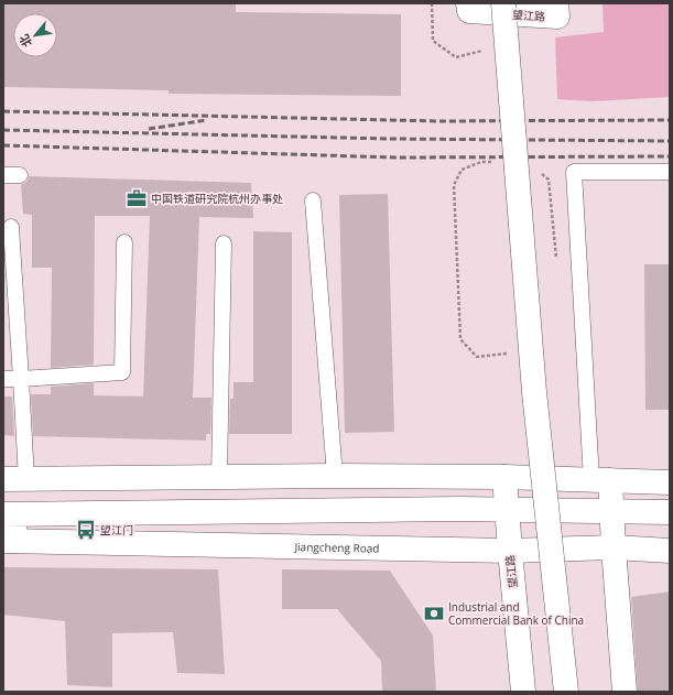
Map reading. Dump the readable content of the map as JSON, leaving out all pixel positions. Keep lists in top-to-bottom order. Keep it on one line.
{"streets":{"street":["望江路","Jiangcheng Road"]},"crossings":[["望江路","Jiangcheng Road"]],"places":{"office":["中国铁道研究院杭州办事处"],"bus stop":["望江门"],"bank":["Industrial and Commercial Bank of China"]},"north":"bottom left"}
